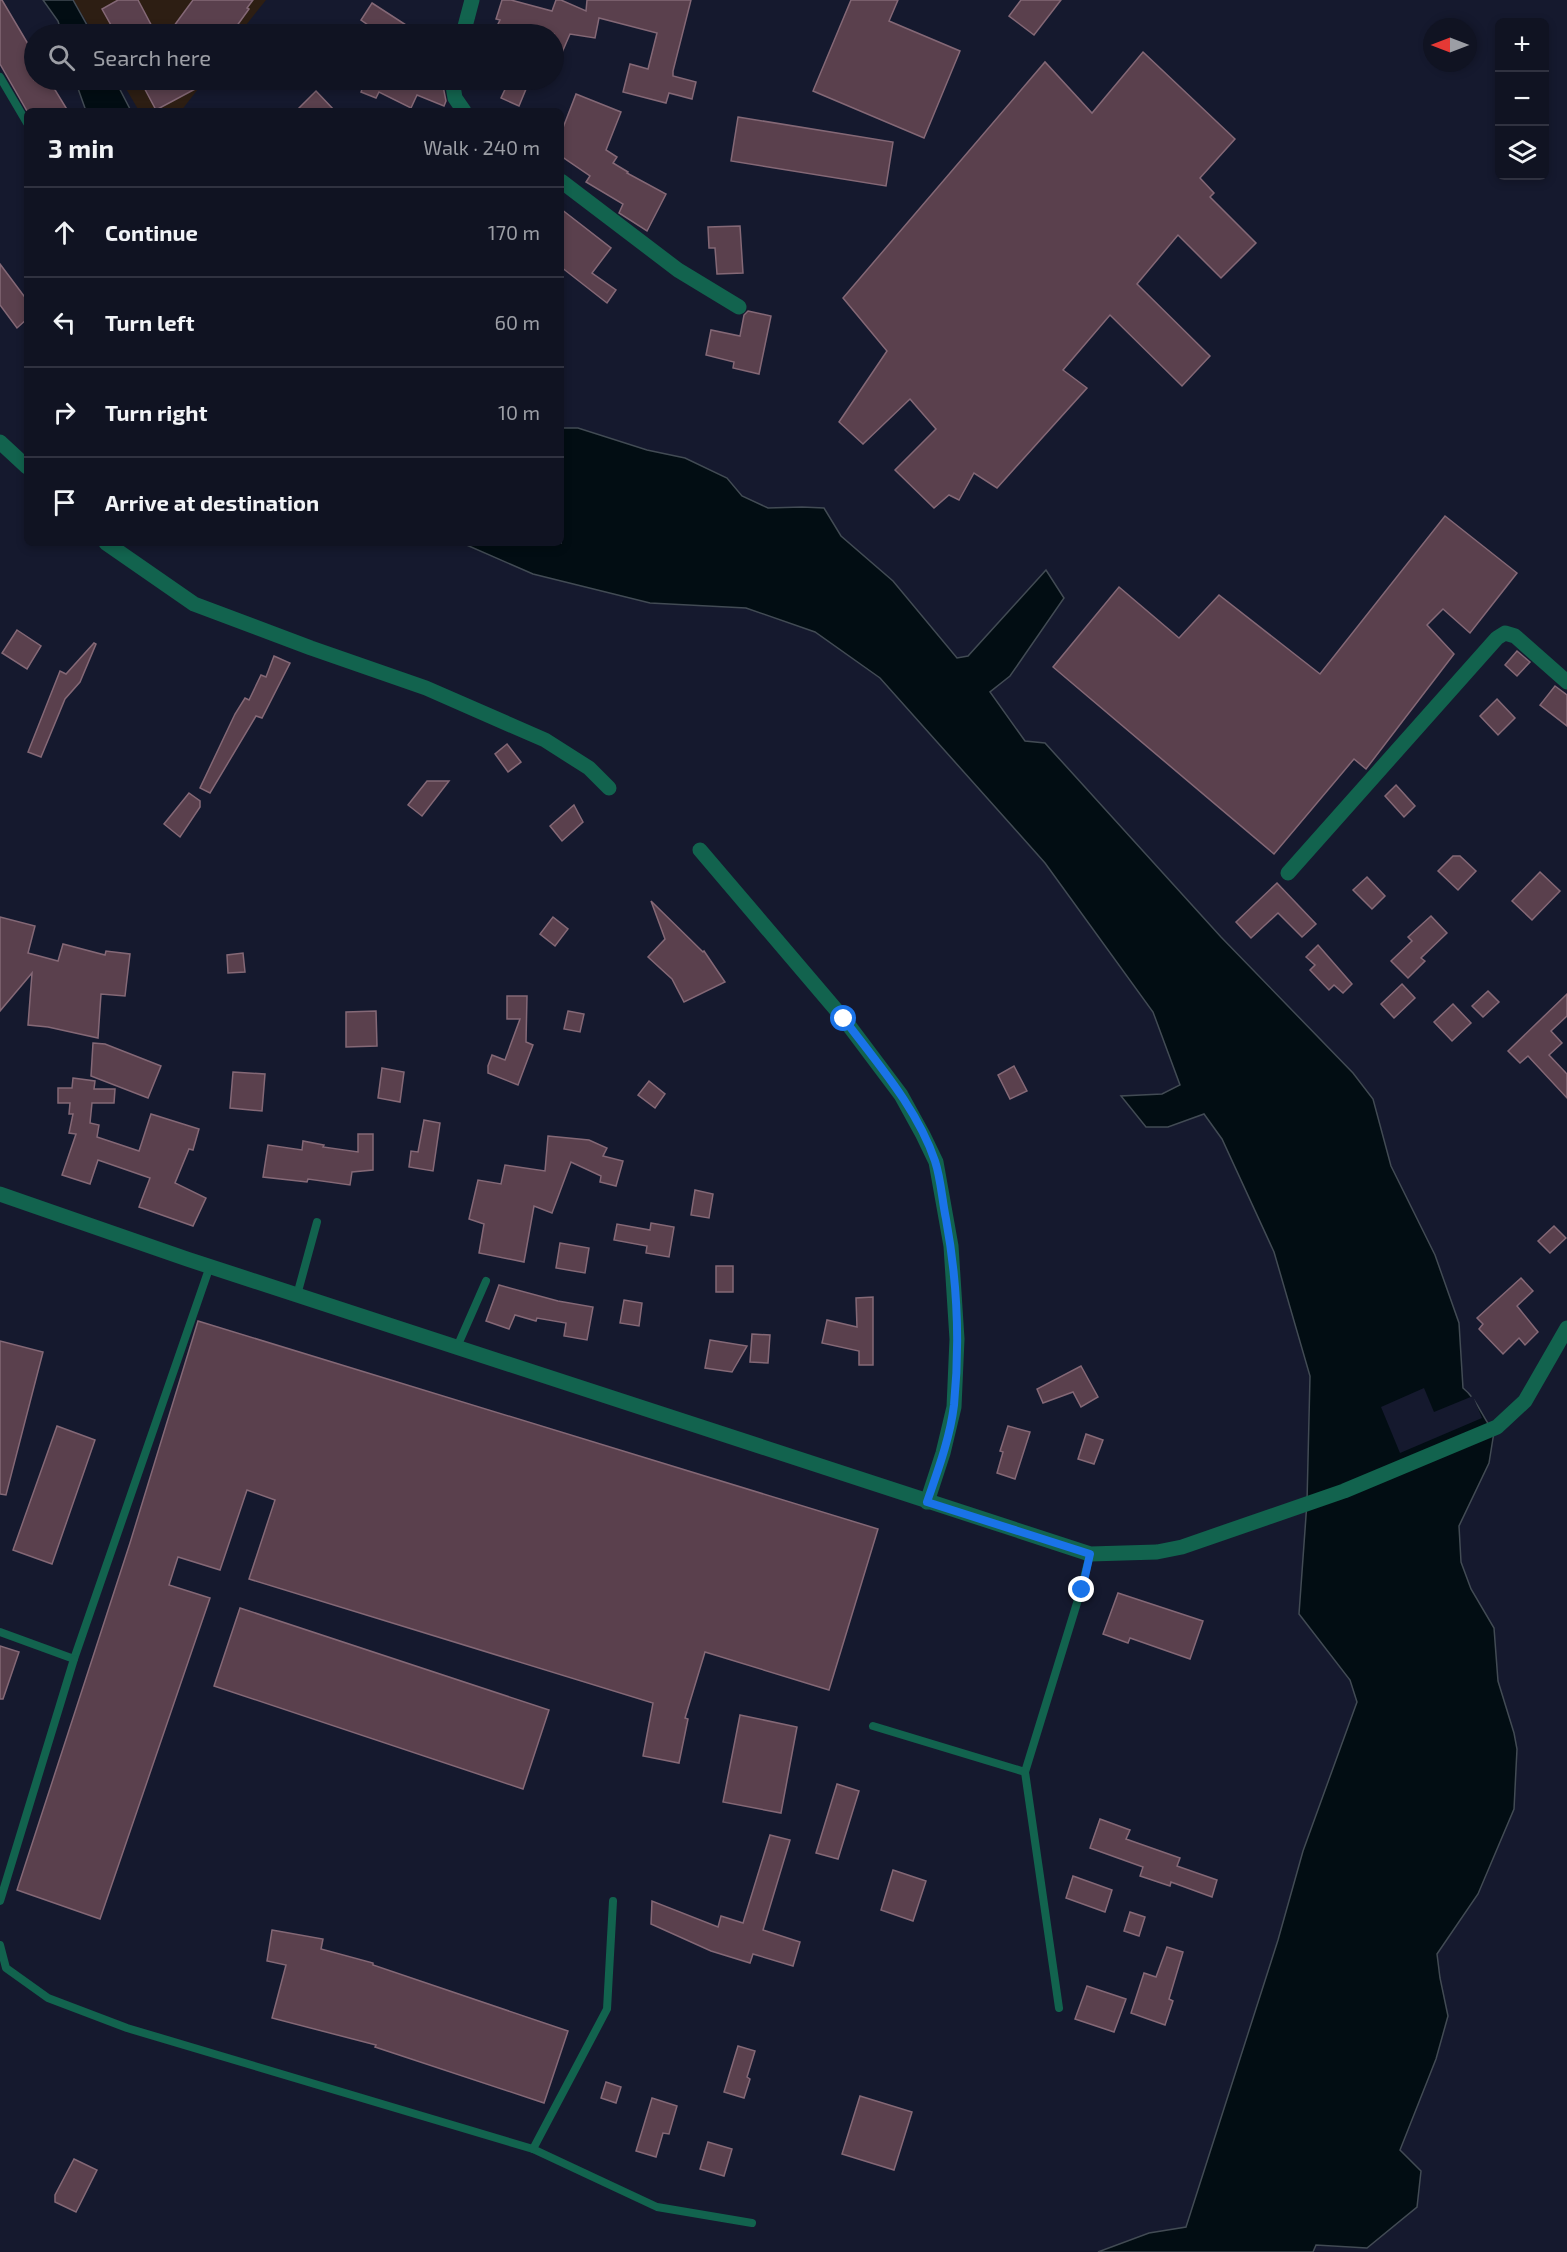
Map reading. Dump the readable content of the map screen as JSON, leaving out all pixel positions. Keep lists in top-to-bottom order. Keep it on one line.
{"north":"left","page":{"map_buttons":["+","−"],"search":"Search here","heading":["3 min","Walk · 240 m"],"list":[["Continue","170 m"],["Turn left","60 m"],["Turn right","10 m"],"Arrive at destination"]}}
